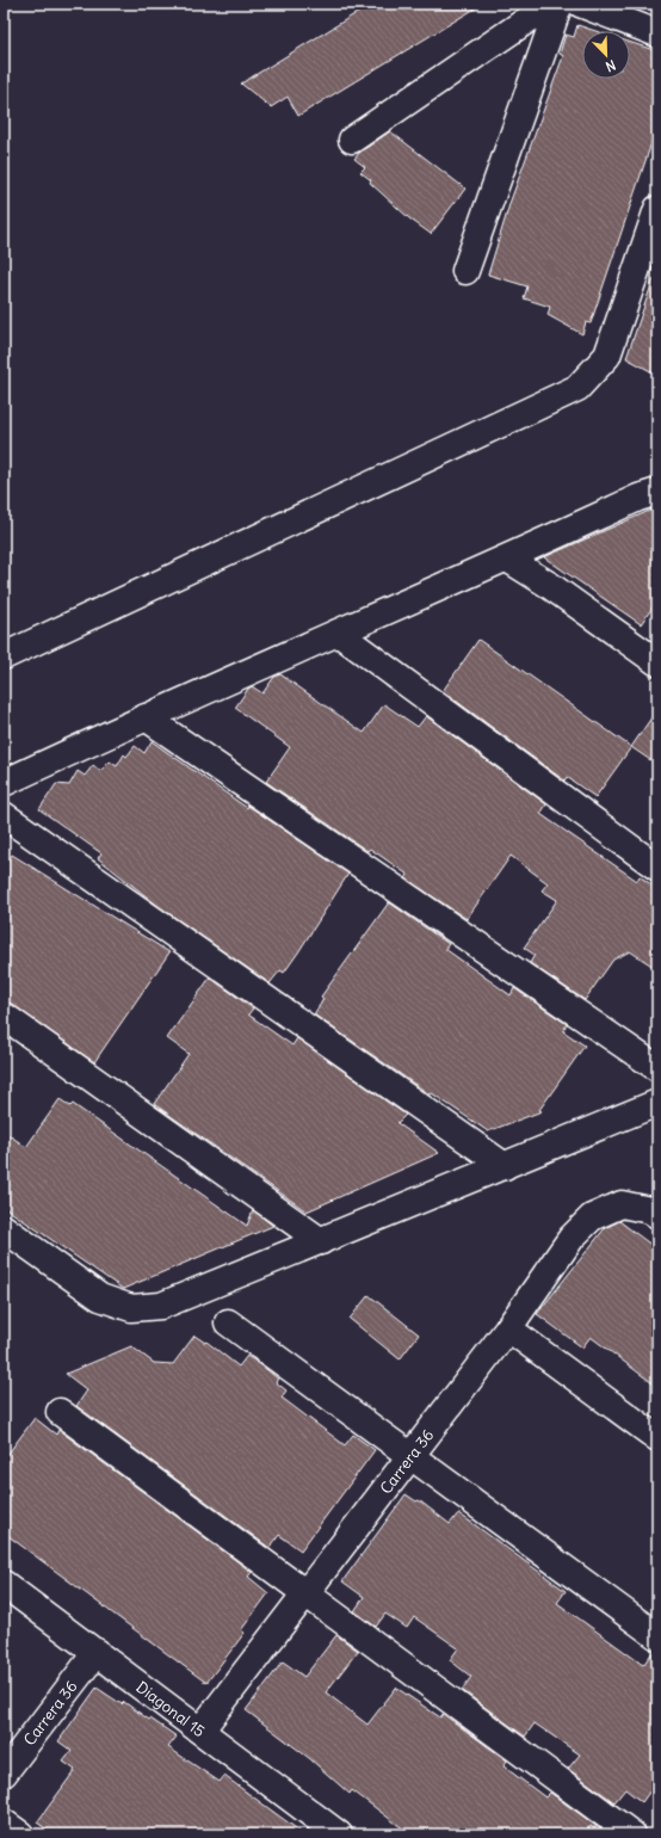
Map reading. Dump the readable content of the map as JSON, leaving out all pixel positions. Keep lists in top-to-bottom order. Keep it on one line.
{"streets":{"street":["Carrera 36","Diagonal 15"]},"crossings":[["Carrera 36","Diagonal 15"]],"north":"bottom right"}
